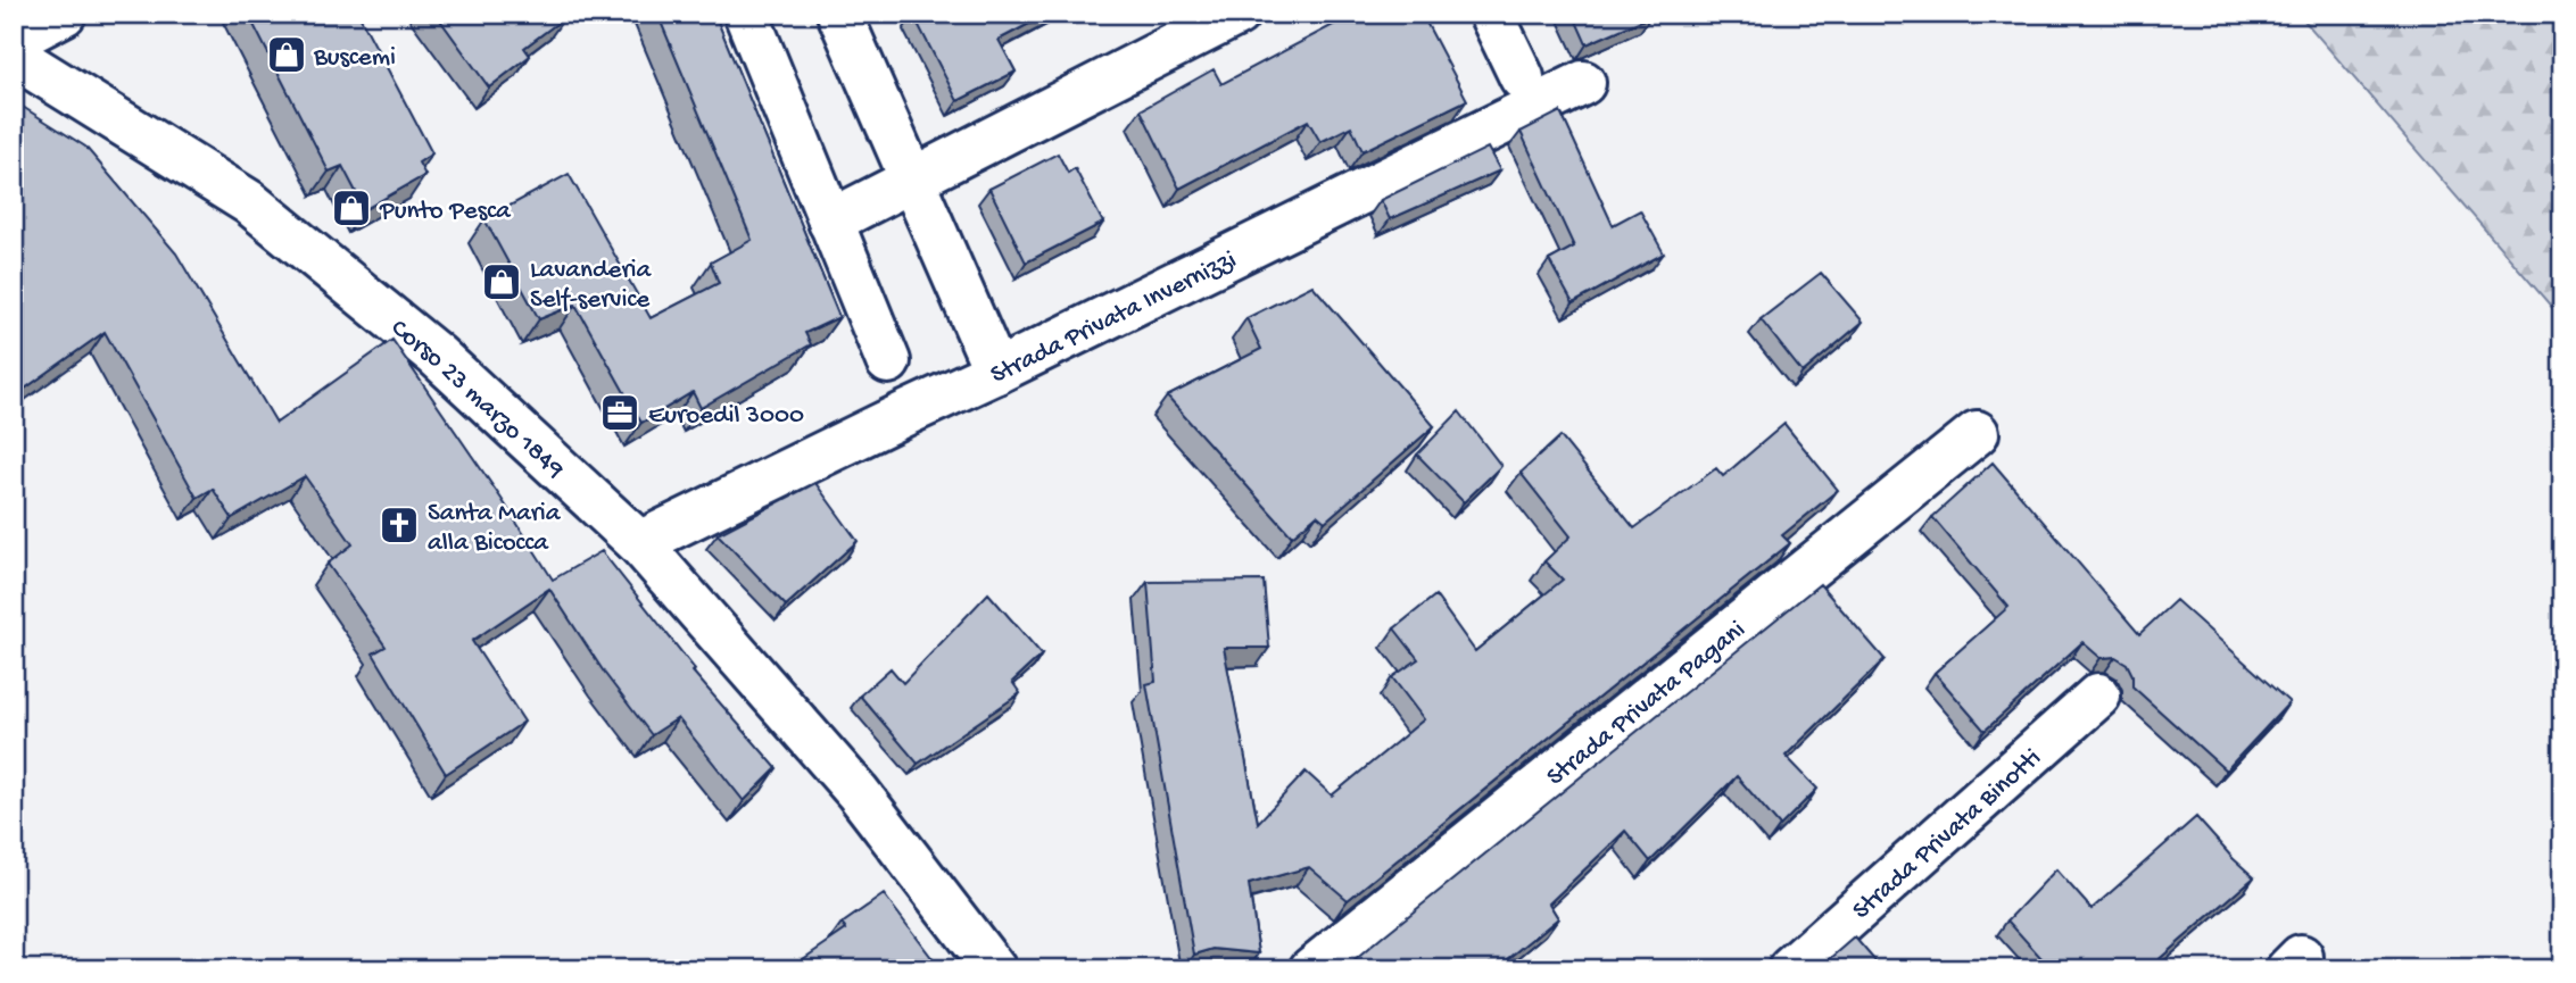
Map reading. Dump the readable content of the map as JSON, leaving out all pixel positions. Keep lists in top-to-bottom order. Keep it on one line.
{"streets":{"street":["Strada Privata Invernizzi","Corso 23 marzo 1849","Strada Privata Pagani","Strada Privata Binotti"]},"crossings":[["Strada Privata Invernizzi","Corso 23 marzo 1849"]],"places":{"shop":["Buscemi","Punto Pesca","Lavanderia Self-service"],"office":["Euroedil 3000"],"church":["Santa Maria alla Bicocca"]}}
